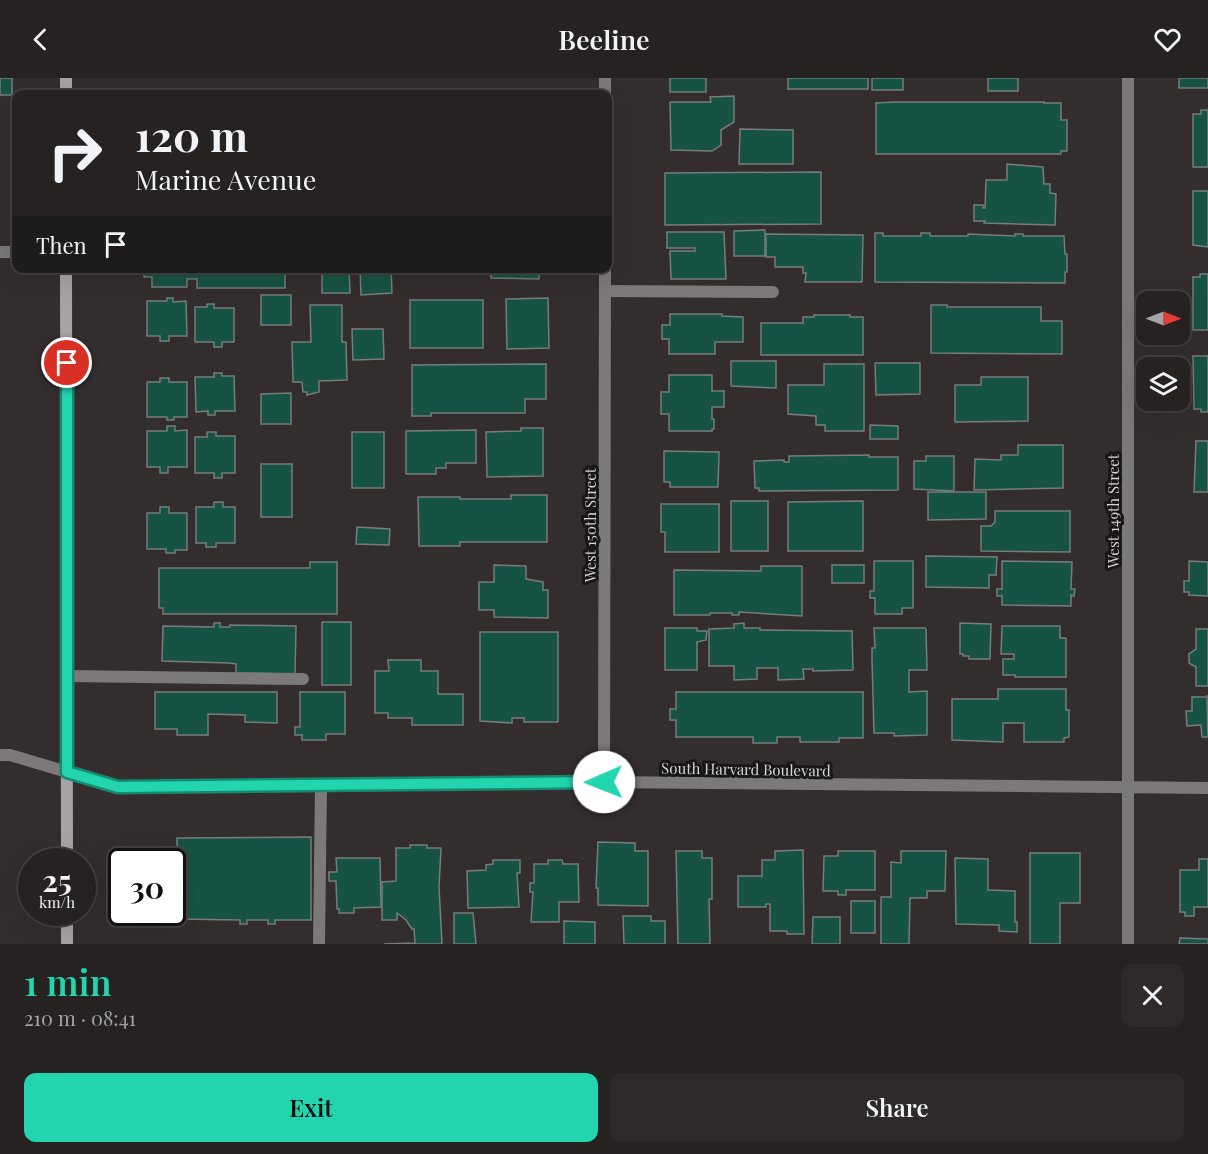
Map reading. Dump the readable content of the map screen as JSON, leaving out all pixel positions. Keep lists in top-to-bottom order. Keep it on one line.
{"streets":{"street":["West 149th Street","West 150th Street","South Harvard Boulevard"]},"crossings":[["West 149th Street","South Harvard Boulevard"],["West 150th Street","South Harvard Boulevard"]],"north":"right","page":{"header":"Beeline","turn":["120 m","Marine Avenue"],"then":"Then","speed":"25 km/h","limit":"30","heading":["1 min","210 m · 08:41"],"buttons":["Exit","Share"]}}
